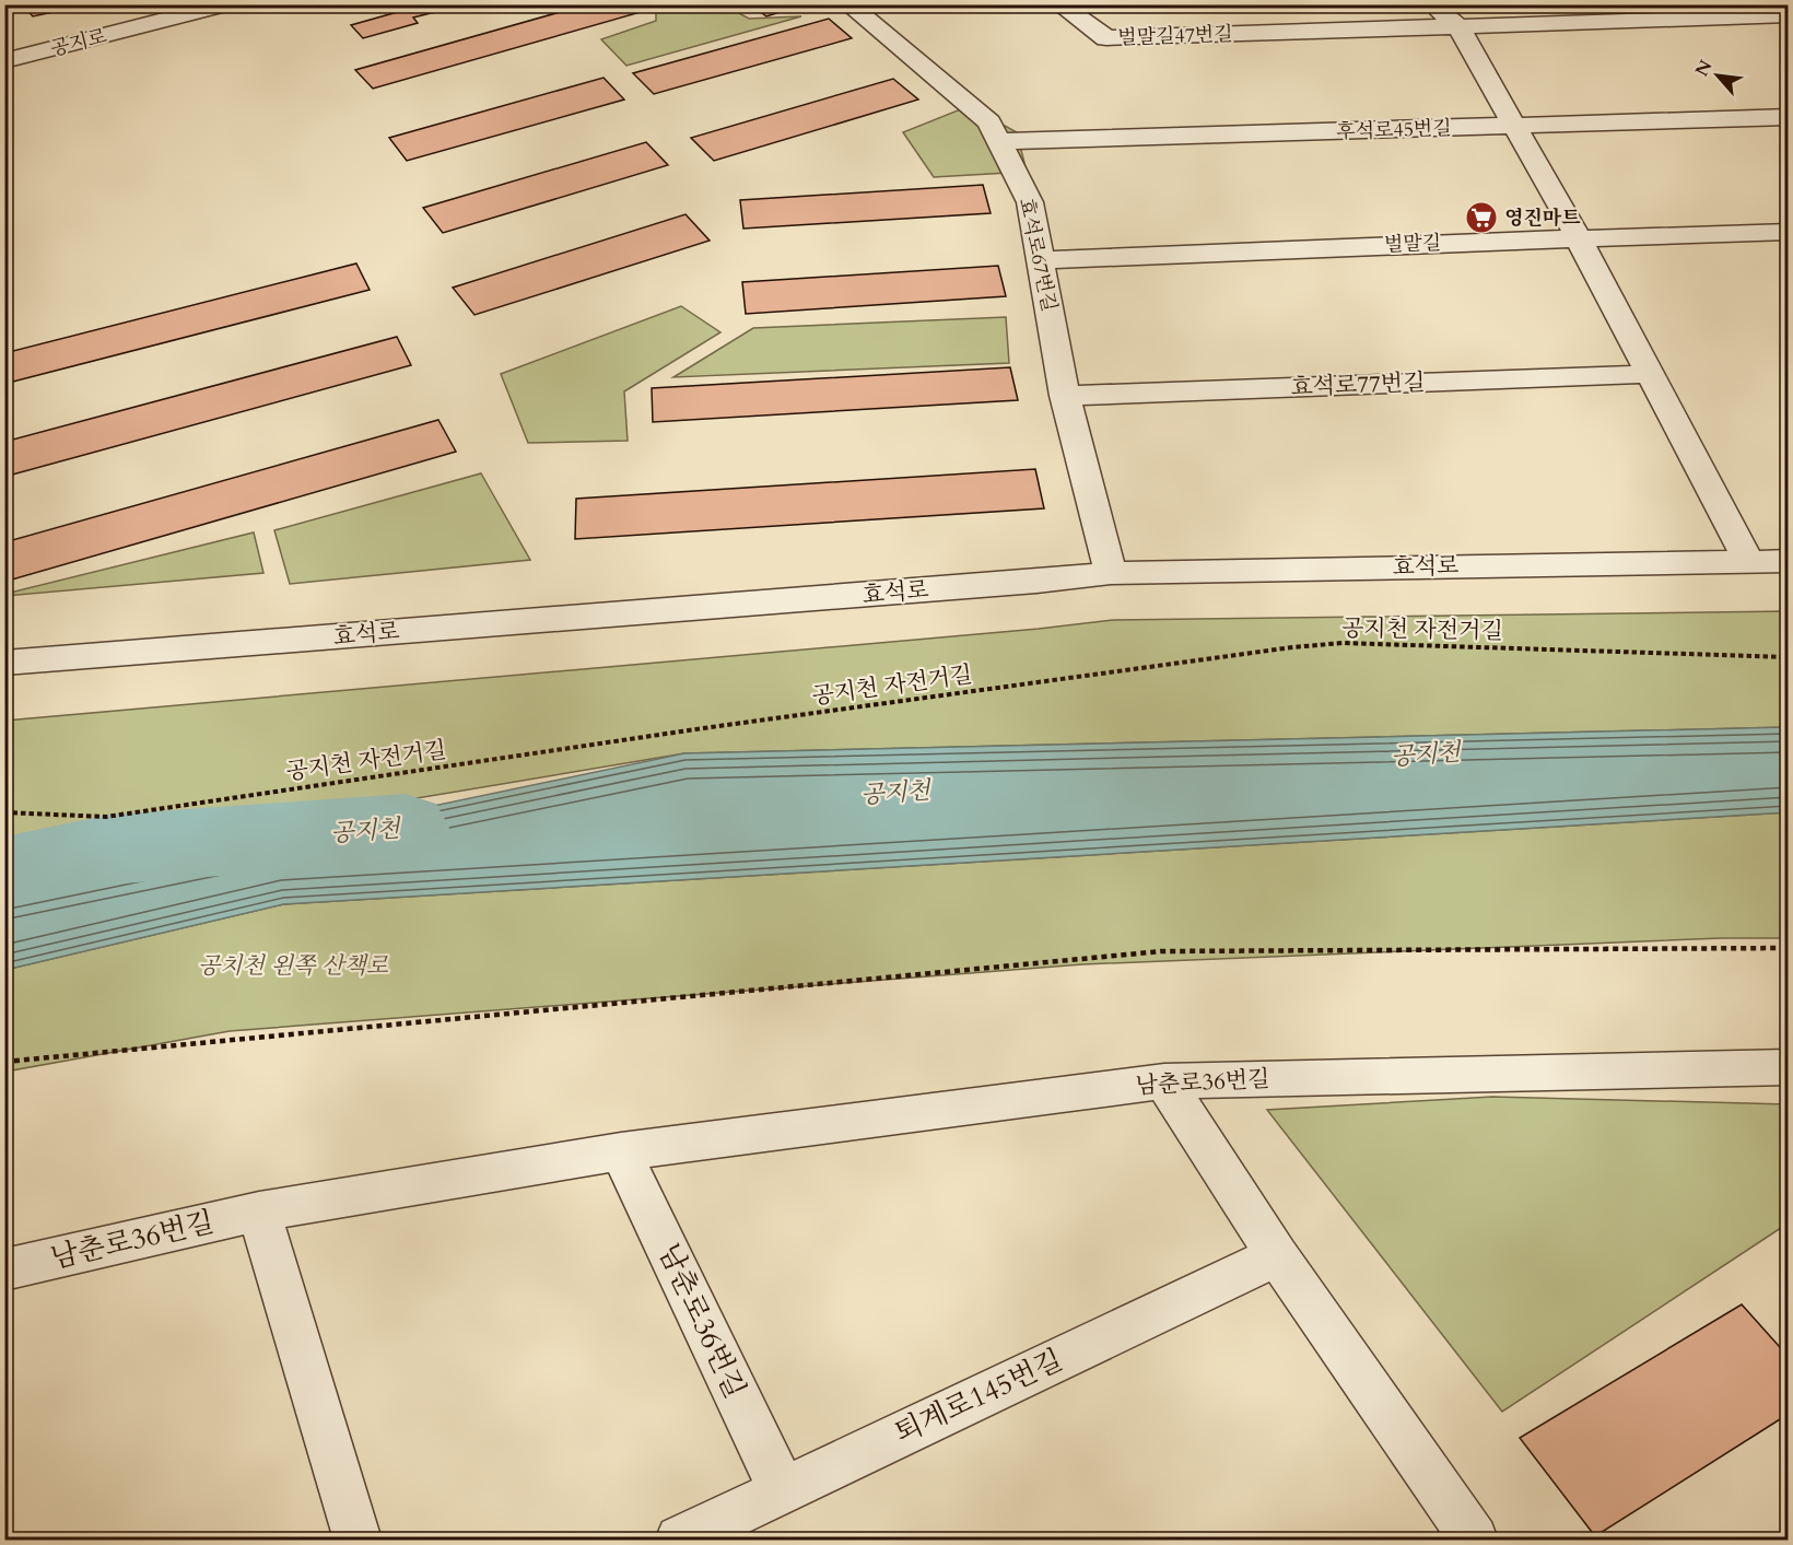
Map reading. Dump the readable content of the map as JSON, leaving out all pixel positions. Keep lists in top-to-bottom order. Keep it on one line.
{"streets":{"street":["벌말길47번길","공지로","후석로45번길","벌말길","효석로67번길","효석로77번길","효석로","남춘로36번길","퇴계로145번길"],"path":["공지천 자전거길"]},"crossings":[["후석로45번길","효석로67번길"],["벌말길","효석로67번길"],["효석로67번길","효석로77번길"],["효석로67번길","효석로"],["남춘로36번길","퇴계로145번길"]],"water":["공지천"],"parks":["공치천 왼쪽 산책로"],"places":{"supermarket":["영진마트"]},"north":"top left"}
